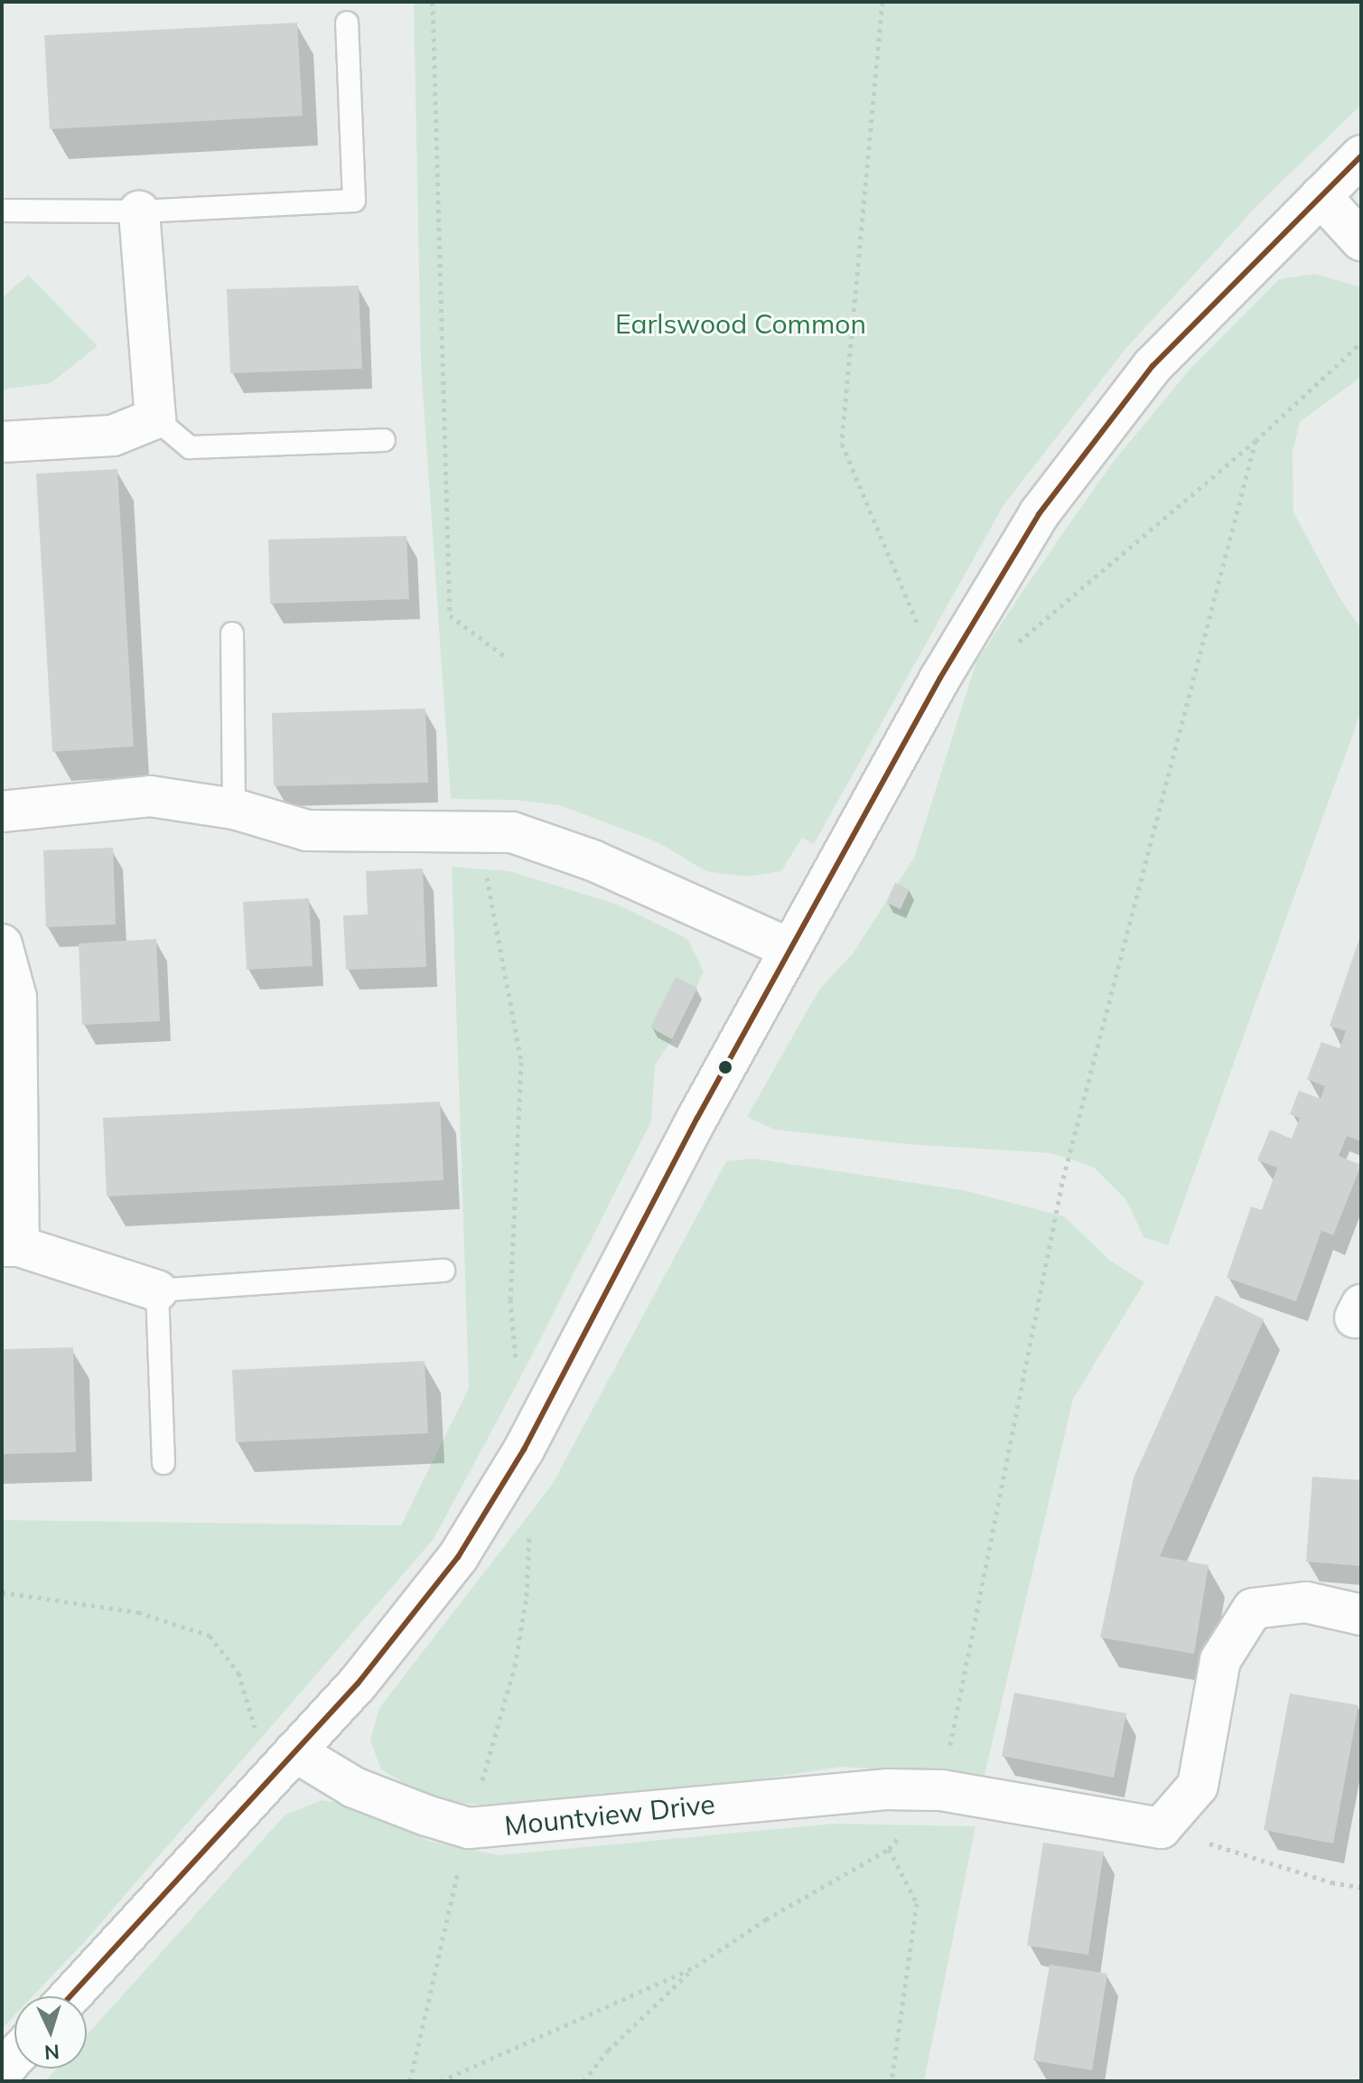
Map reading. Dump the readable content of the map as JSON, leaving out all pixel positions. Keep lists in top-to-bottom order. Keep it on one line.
{"streets":{"street":["Mountview Drive"]},"parks":["Earlswood Common"],"north":"bottom"}
